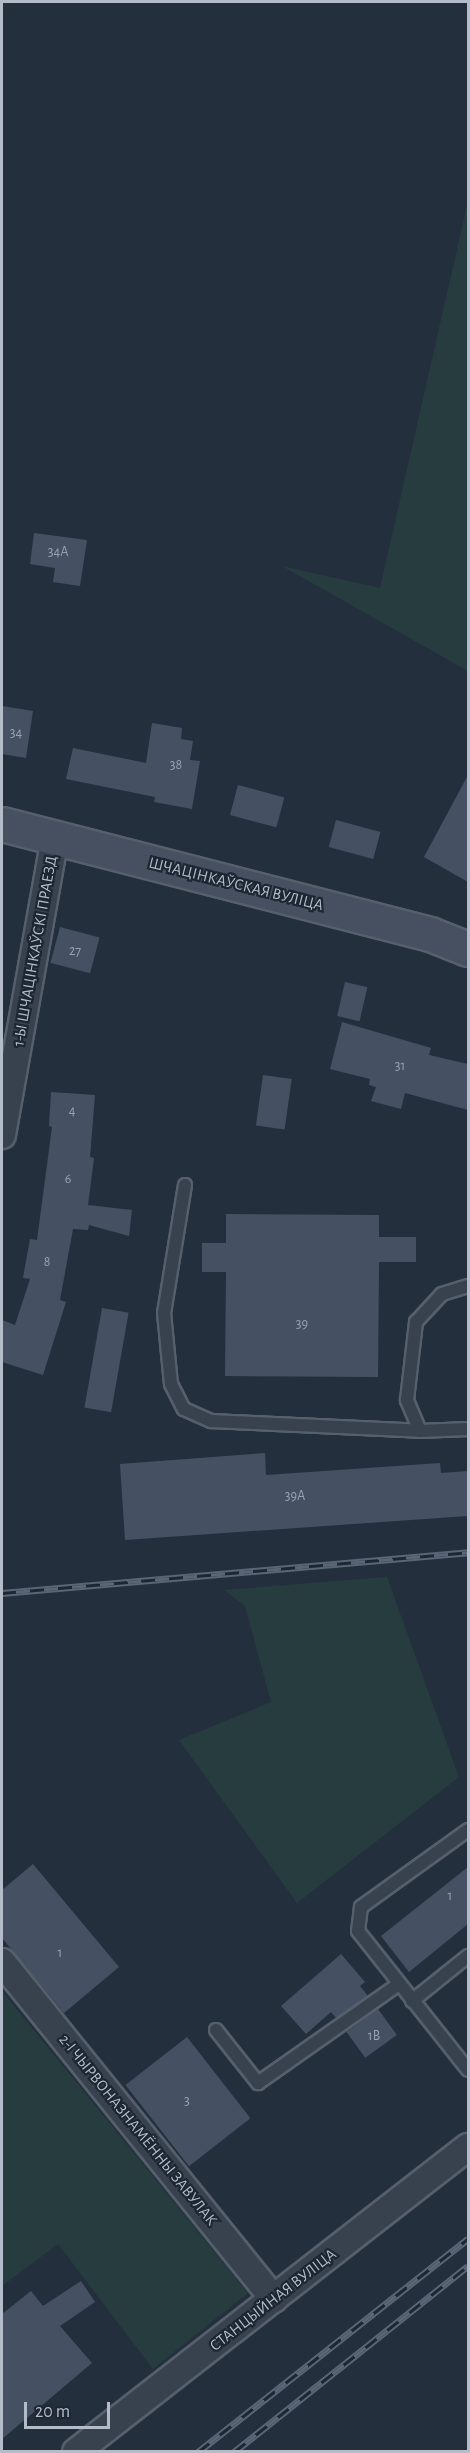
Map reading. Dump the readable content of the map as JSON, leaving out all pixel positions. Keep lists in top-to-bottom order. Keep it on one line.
{"streets":{"street":["ШЧАЦІНКАЎСКАЯ ВУЛІЦА","1-Ы ШЧАЦІНКАЎСКІ ПРАЕЗД","2-І ЧЫРВОНАЗНАМЁННЫ ЗАВУЛАК","СТАНЦЫЙНАЯ ВУЛІЦА"]},"crossings":[["ШЧАЦІНКАЎСКАЯ ВУЛІЦА","1-Ы ШЧАЦІНКАЎСКІ ПРАЕЗД"],["2-І ЧЫРВОНАЗНАМЁННЫ ЗАВУЛАК","СТАНЦЫЙНАЯ ВУЛІЦА"]],"house_numbers":["34А","34","38","27","31","4","6","8","39","39А","1","1","1В","3"],"scale_bar":"20 m"}
